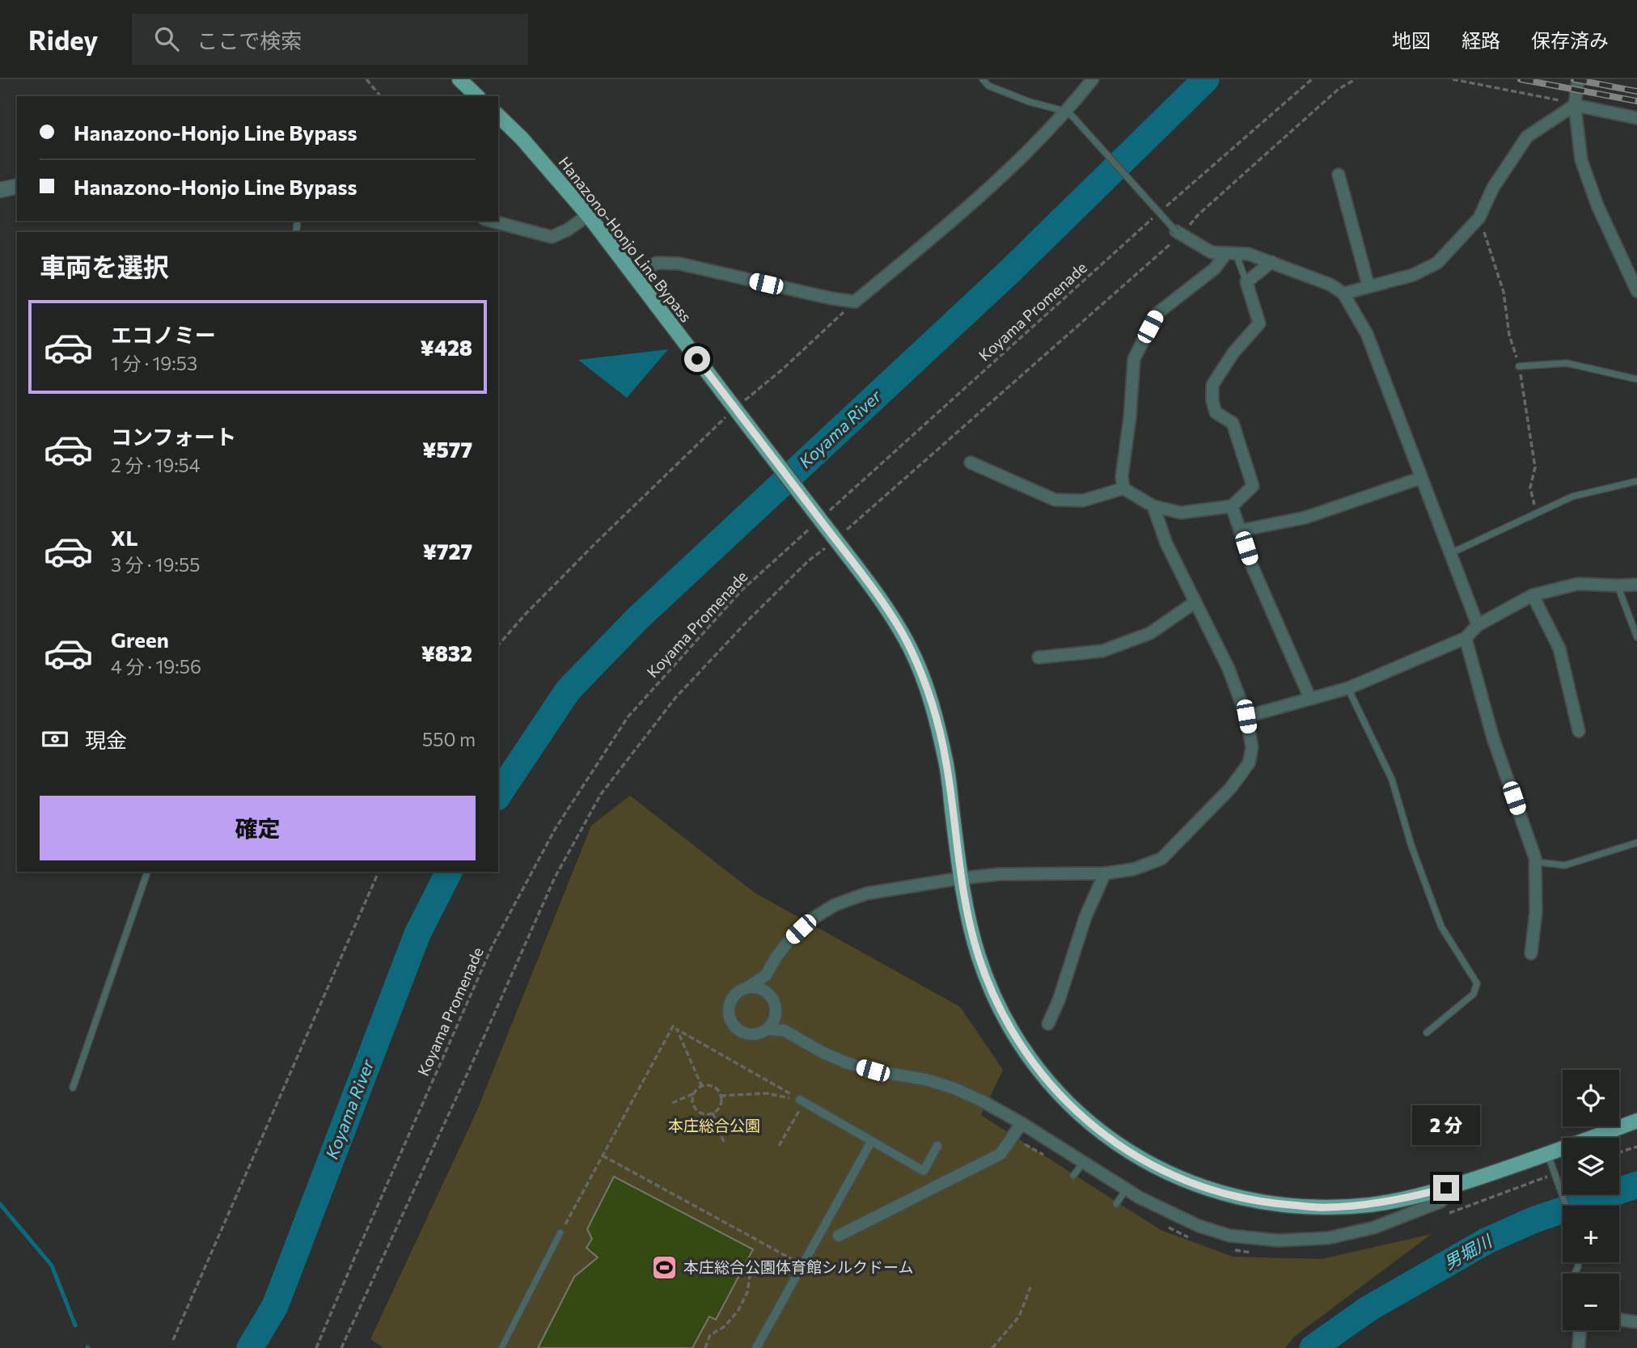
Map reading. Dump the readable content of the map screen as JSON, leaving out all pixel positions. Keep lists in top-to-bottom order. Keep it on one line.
{"streets":{"main road":["Hanazono-Honjo Line Bypass"],"path":["Koyama Promenade"]},"water":["Koyama River","男堀川"],"parks":["本庄総合公園"],"places":{"sports":["本庄総合公園体育館シルクドーム"]},"page":{"header":"Ridey","search":"ここで検索","nav":["地図","経路","保存済み"],"banner":["Hanazono-Honjo Line Bypass","Hanazono-Honjo Line Bypass"],"heading":"車両を選択","list":[{"name":"エコノミー","note":"1 分 · 19:53","value":"¥428"},{"name":"コンフォート","note":"2 分 · 19:54","value":"¥577"},{"name":"XL","note":"3 分 · 19:55","value":"¥727"},{"name":"Green","note":"4 分 · 19:56","value":"¥832"}],"pay":["現金","550 m"],"buttons":"確定","map_buttons":["+","−"],"bubble":"2 分"}}
